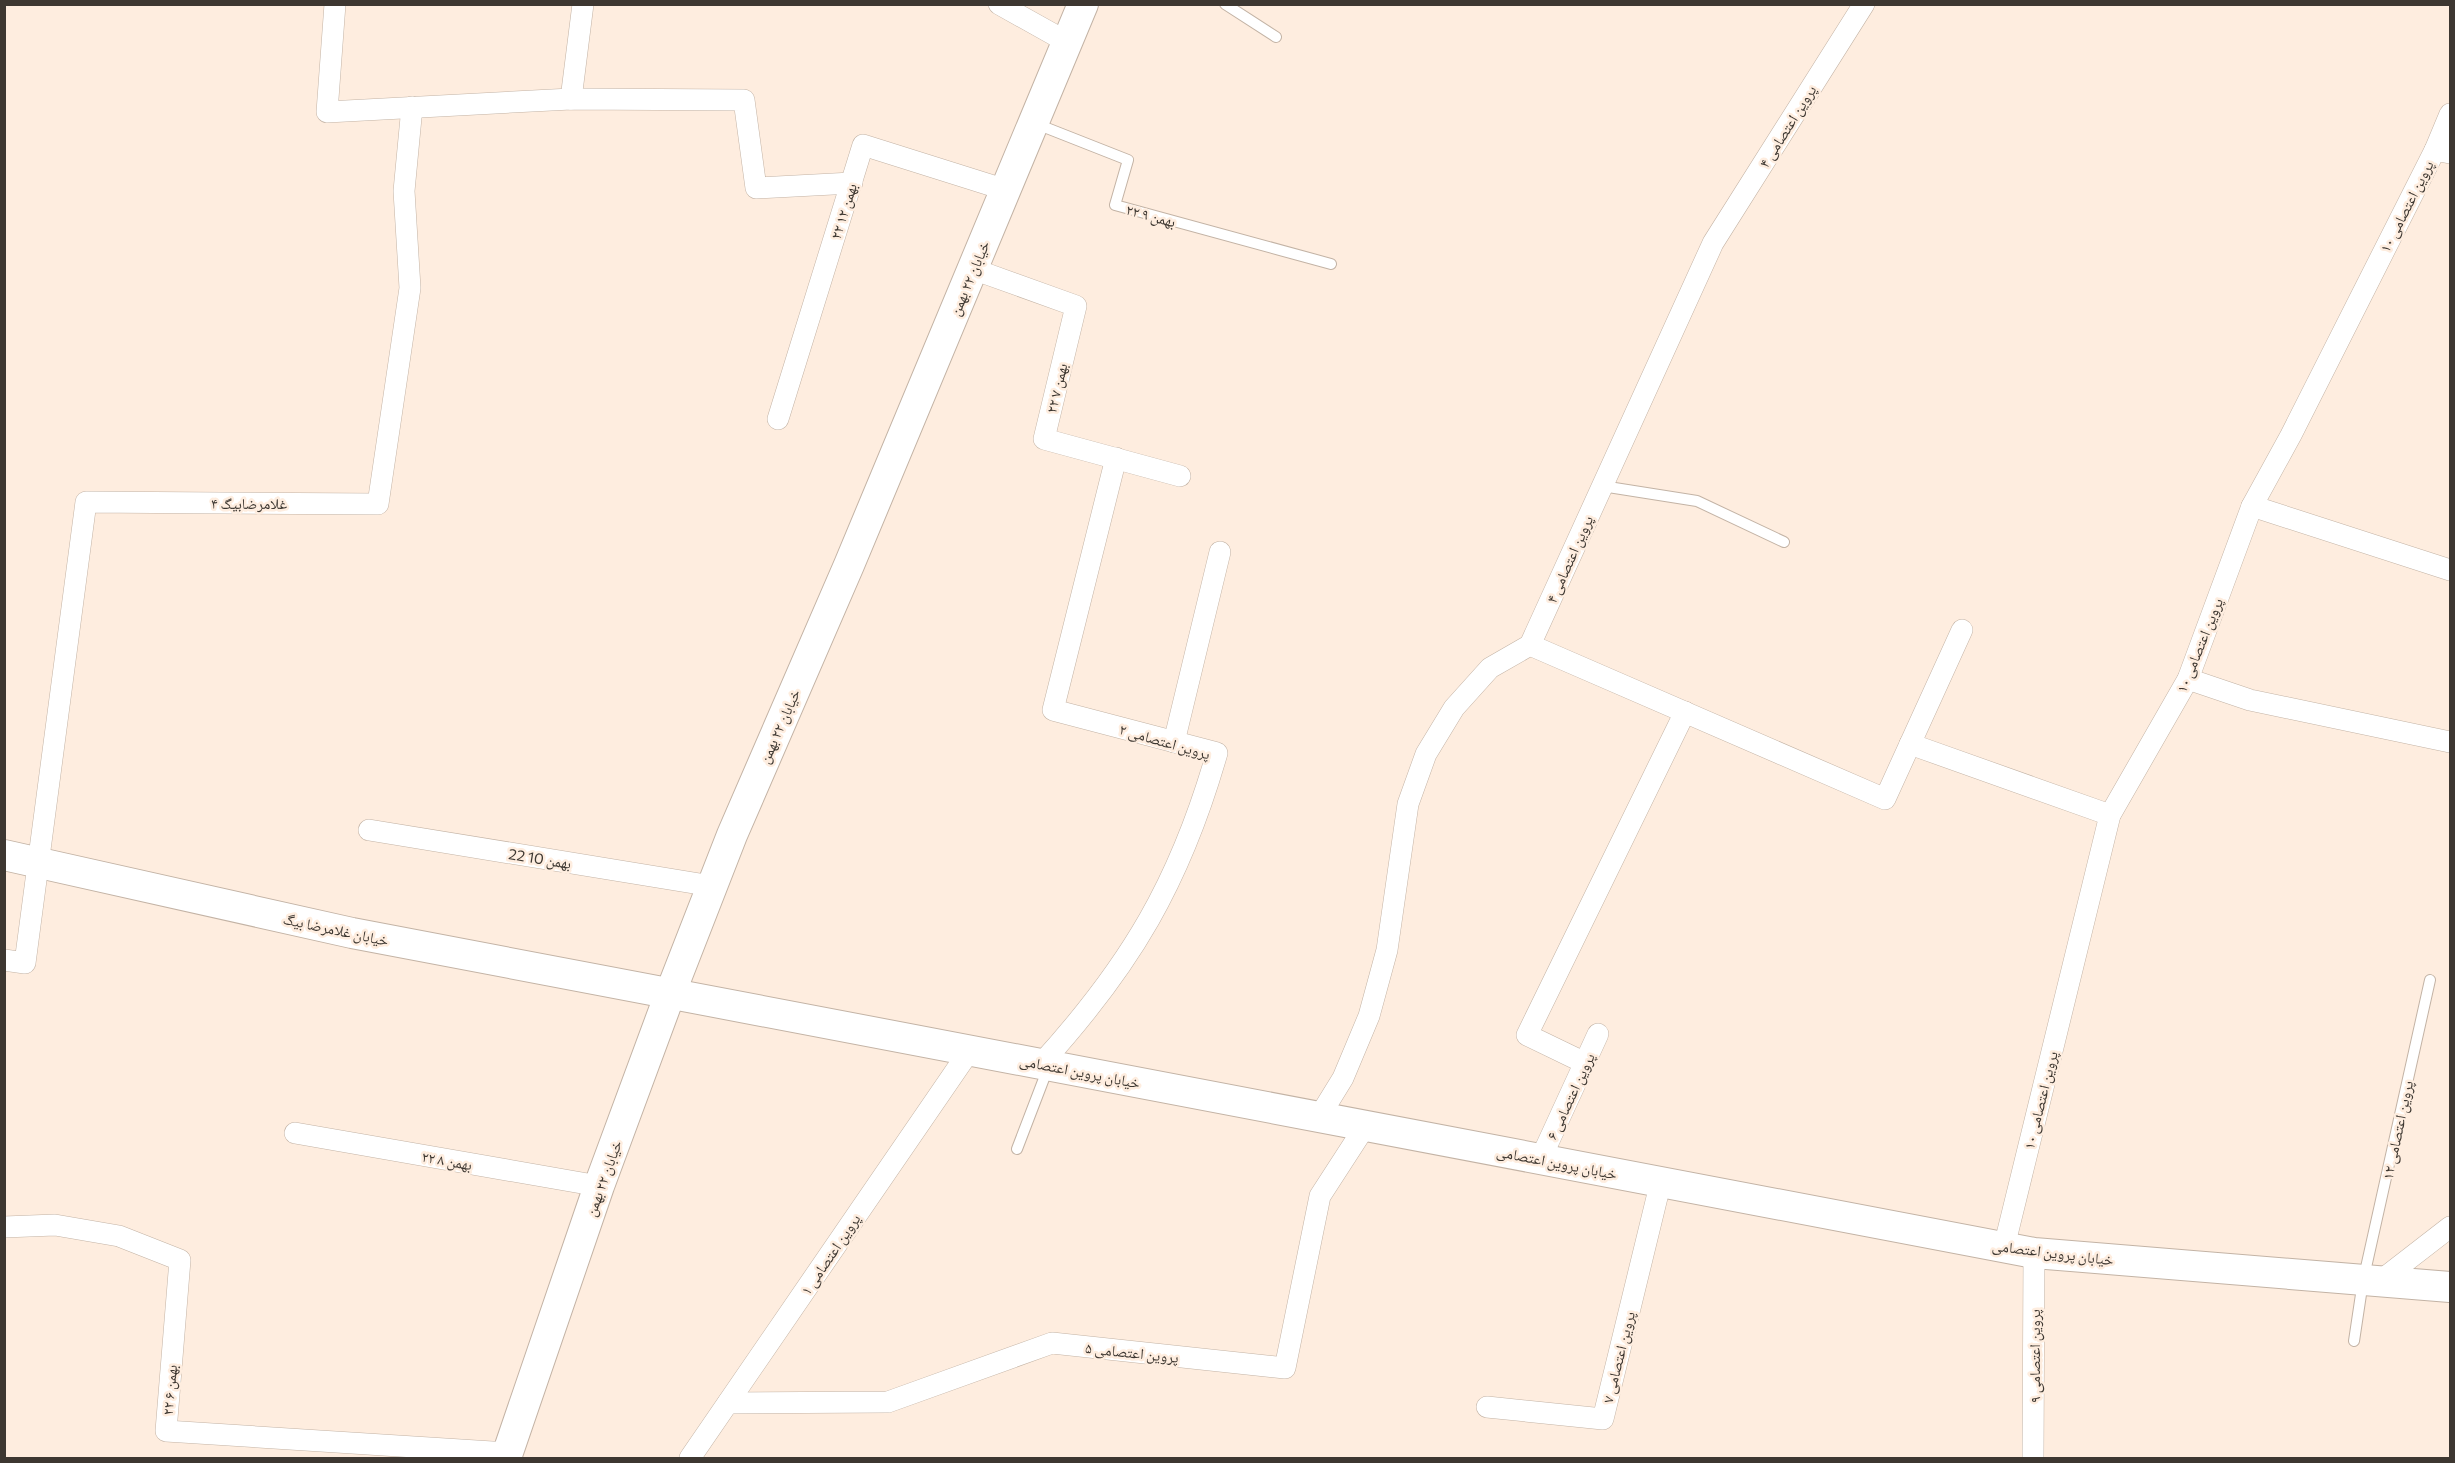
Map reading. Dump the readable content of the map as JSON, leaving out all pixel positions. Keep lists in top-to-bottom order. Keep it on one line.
{"streets":{"street":["پروین اعتصامی ۴","پروین اعتصامی ۱۰","۲۲ بهمن ۱۲","خیابان ۲۲ بهمن","۲۲ بهمن ۷","غلامرضابیگ ۴","پروین اعتصامی ۲","22 بهمن 10","خیابان غلامرضا بیگ","خیابان پروین اعتصامی","پروین اعتصامی ۶","۲۲ بهمن ۸","پروین اعتصامی ۱","پروین اعتصامی ۵","پروین اعتصامی ۹","پروین اعتصامی ۷","۲۲ بهمن ۶"],"lane":["۲۲ بهمن ۹","پروین اعتصامی ۱۲"]},"crossings":[["پروین اعتصامی ۱۰","خیابان پروین اعتصامی"],["۲۲ بهمن ۱۲","خیابان ۲۲ بهمن"],["۲۲ بهمن ۹","خیابان ۲۲ بهمن"],["خیابان ۲۲ بهمن","۲۲ بهمن ۷"],["خیابان ۲۲ بهمن","22 بهمن 10"],["خیابان ۲۲ بهمن","خیابان غلامرضا بیگ"],["خیابان ۲۲ بهمن","خیابان پروین اعتصامی"],["خیابان ۲۲ بهمن","۲۲ بهمن ۸"],["خیابان ۲۲ بهمن","۲۲ بهمن ۶"],["۲۲ بهمن ۷","پروین اعتصامی ۲"],["غلامرضابیگ ۴","خیابان غلامرضا بیگ"],["پروین اعتصامی ۲","خیابان پروین اعتصامی"],["خیابان غلامرضا بیگ","خیابان پروین اعتصامی"],["خیابان پروین اعتصامی","پروین اعتصامی ۶"],["خیابان پروین اعتصامی","پروین اعتصامی ۱۲"],["خیابان پروین اعتصامی","پروین اعتصامی ۱"],["خیابان پروین اعتصامی","پروین اعتصامی ۵"],["خیابان پروین اعتصامی","پروین اعتصامی ۹"],["خیابان پروین اعتصامی","پروین اعتصامی ۷"],["پروین اعتصامی ۱","پروین اعتصامی ۵"]]}
